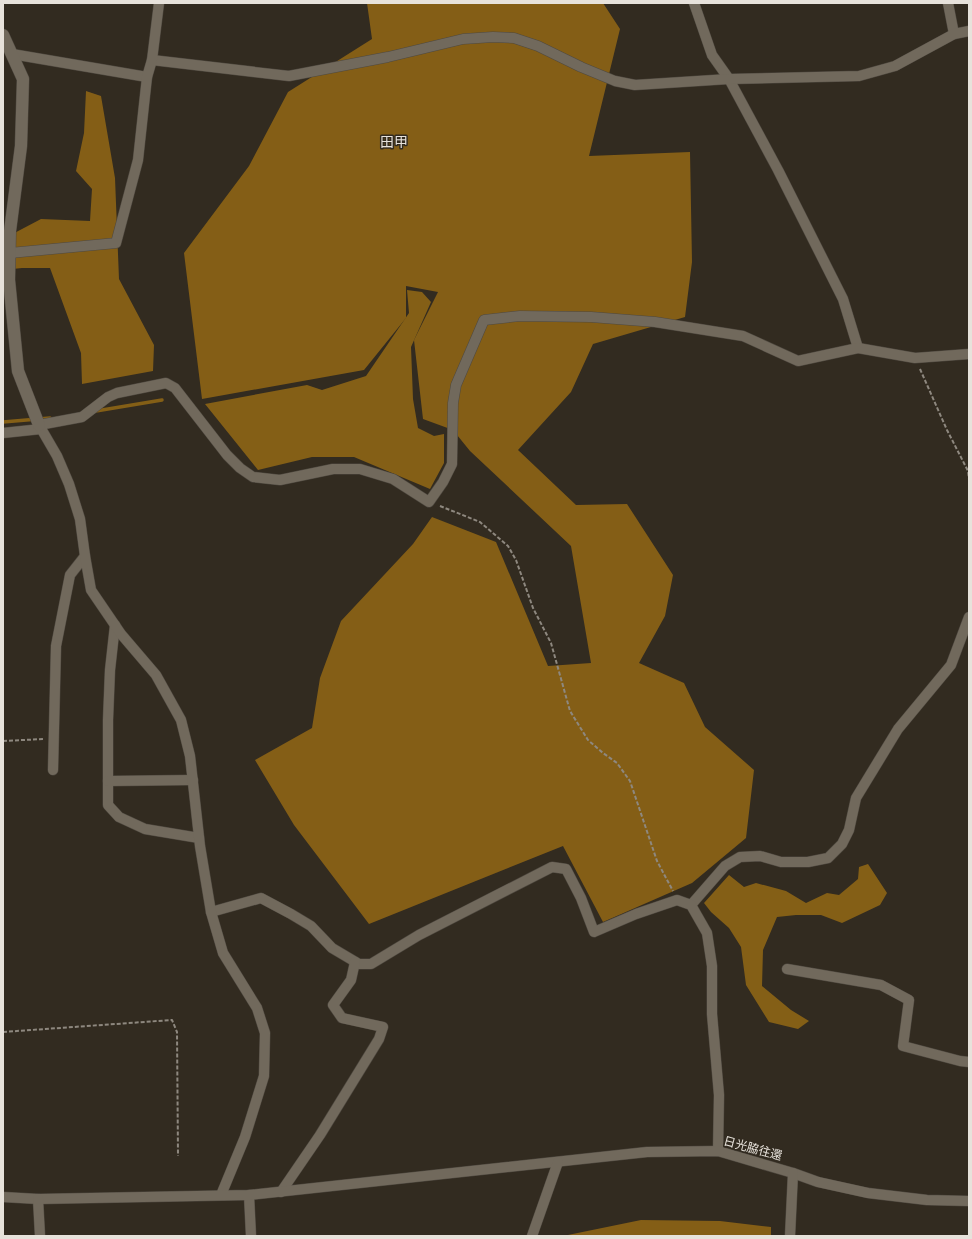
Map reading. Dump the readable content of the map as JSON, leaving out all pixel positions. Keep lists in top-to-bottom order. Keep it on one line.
{"streets":{"street":["日光脇往還"]},"districts":["田甲"]}
